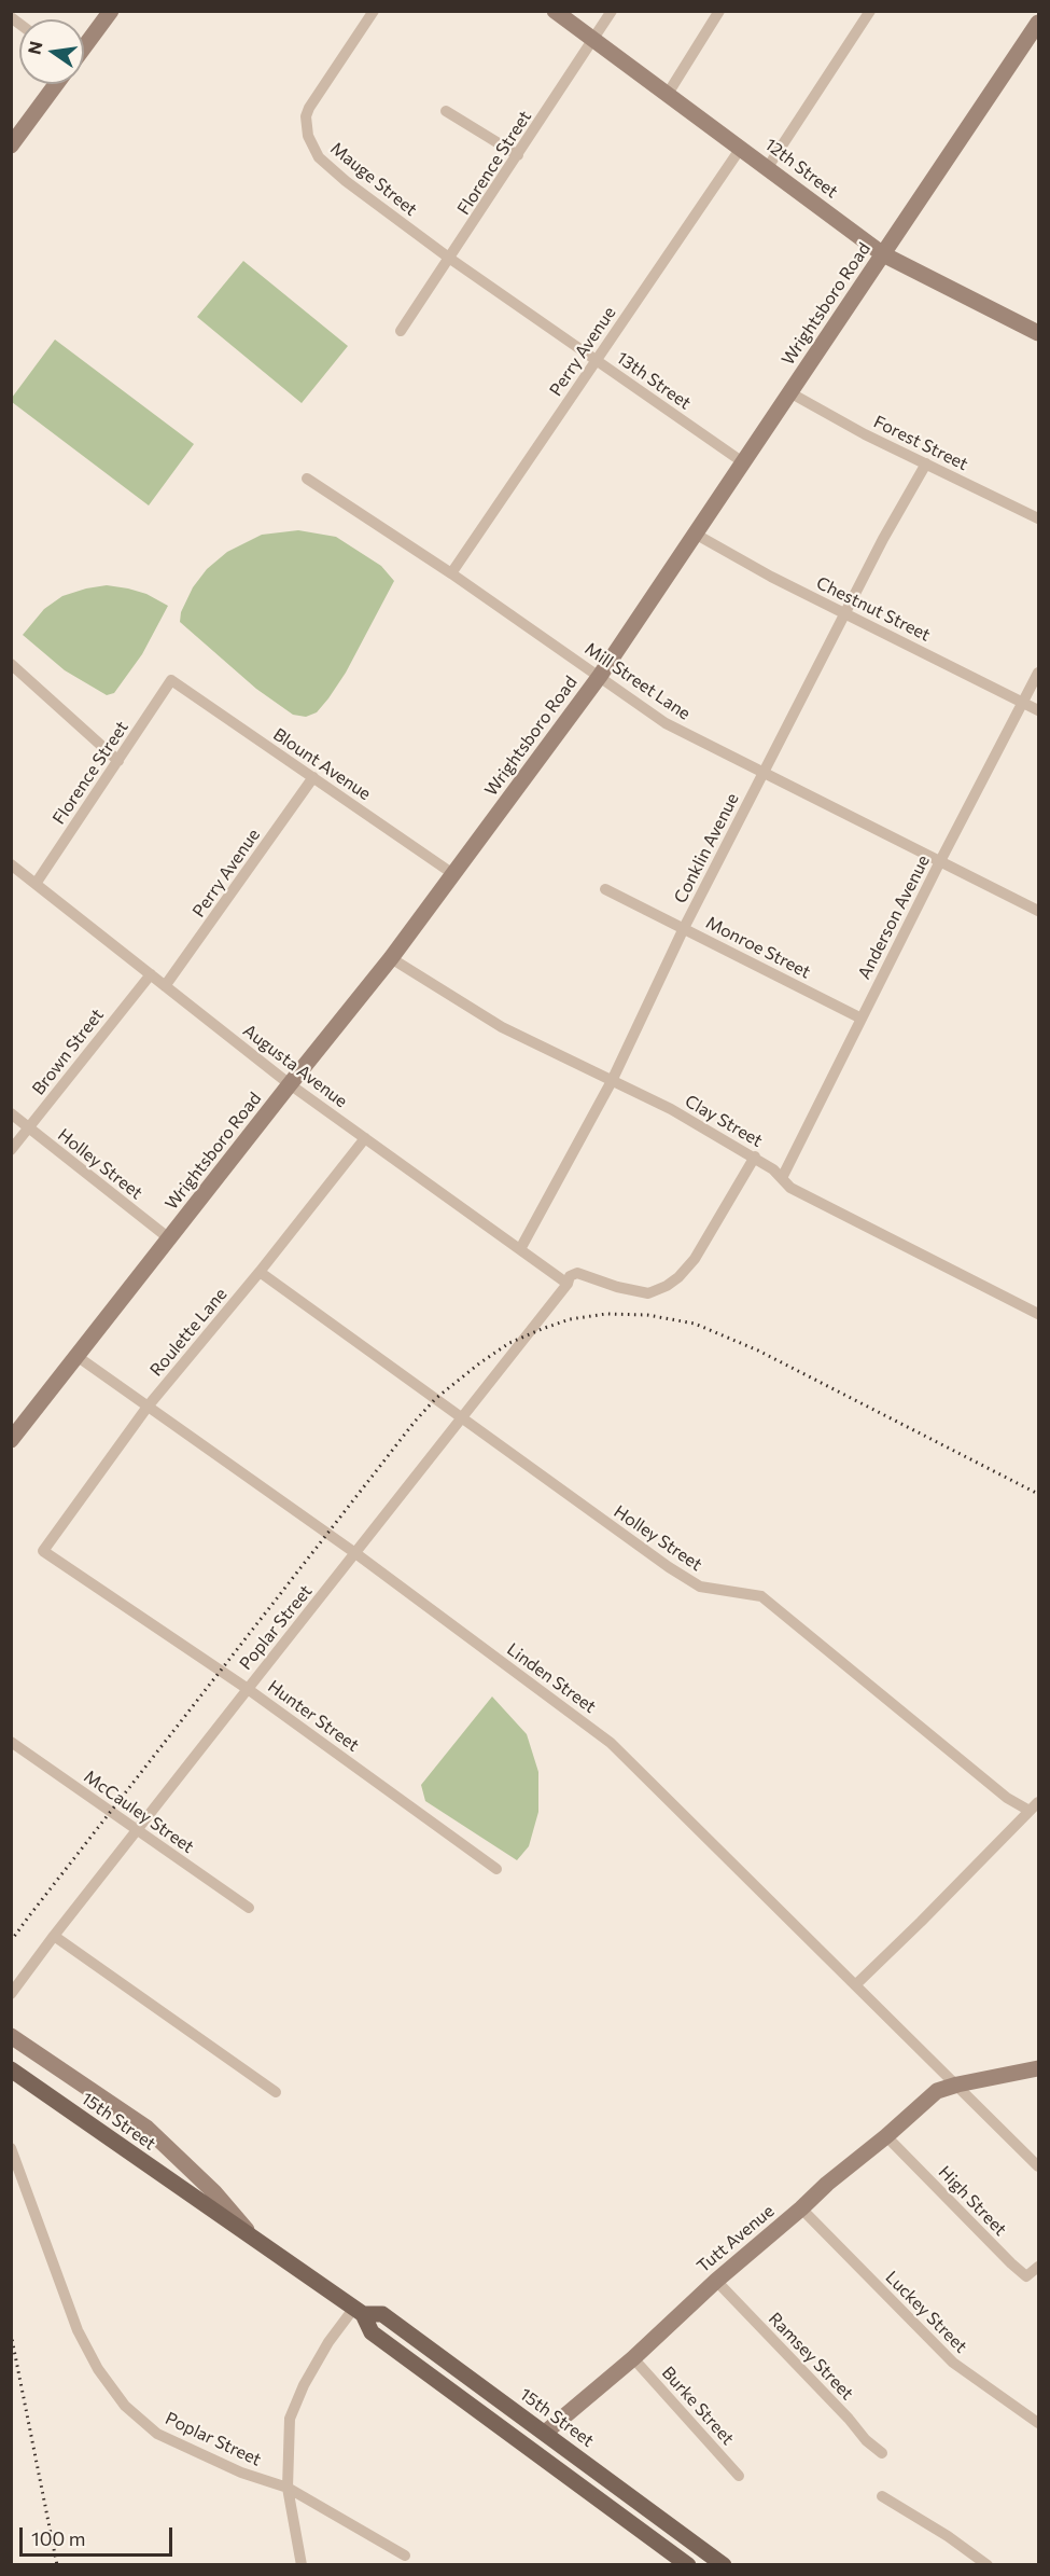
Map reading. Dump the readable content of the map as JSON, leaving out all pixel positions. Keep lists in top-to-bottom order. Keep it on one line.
{"streets":{"main road":["15th Street"],"street":["Florence Street","12th Street","Mauge Street","Wrightsboro Road","Perry Avenue","13th Street","Forest Street","Chestnut Street","Mill Street Lane","Blount Avenue","Conklin Avenue","Anderson Avenue","Monroe Street","Brown Street","Augusta Avenue","Clay Street","Holley Street","Roulette Lane","Poplar Street","Linden Street","Hunter Street","McCauley Street","High Street","Tutt Avenue","Luckey Street","Ramsey Street","Burke Street"]},"crossings":[["Florence Street","12th Street"],["Florence Street","Mauge Street"],["Florence Street","13th Street"],["Florence Street","Blount Avenue"],["Florence Street","Augusta Avenue"],["12th Street","Wrightsboro Road"],["12th Street","Perry Avenue"],["Mauge Street","13th Street"],["Wrightsboro Road","13th Street"],["Wrightsboro Road","Forest Street"],["Wrightsboro Road","Chestnut Street"],["Wrightsboro Road","Mill Street Lane"],["Wrightsboro Road","Blount Avenue"],["Wrightsboro Road","Augusta Avenue"],["Wrightsboro Road","Clay Street"],["Wrightsboro Road","Holley Street"],["Wrightsboro Road","Linden Street"],["Perry Avenue","13th Street"],["Perry Avenue","Mill Street Lane"],["Perry Avenue","Blount Avenue"],["Perry Avenue","Augusta Avenue"],["Forest Street","Conklin Avenue"],["Chestnut Street","Conklin Avenue"],["Chestnut Street","Anderson Avenue"],["Mill Street Lane","Conklin Avenue"],["Mill Street Lane","Anderson Avenue"],["Conklin Avenue","Monroe Street"],["Conklin Avenue","Augusta Avenue"],["Conklin Avenue","Clay Street"],["Anderson Avenue","Monroe Street"],["Anderson Avenue","Clay Street"],["Brown Street","Augusta Avenue"],["Brown Street","Holley Street"],["Augusta Avenue","Roulette Lane"],["Augusta Avenue","Poplar Street"],["Holley Street","Roulette Lane"],["Holley Street","Poplar Street"],["Roulette Lane","Linden Street"],["Roulette Lane","Hunter Street"],["Poplar Street","Linden Street"],["Poplar Street","Hunter Street"],["Poplar Street","McCauley Street"],["Linden Street","Tutt Avenue"],["15th Street","Tutt Avenue"],["High Street","Tutt Avenue"],["Tutt Avenue","Luckey Street"],["Tutt Avenue","Ramsey Street"],["Tutt Avenue","Burke Street"]],"scale_bar":"100 m","north":"left"}
